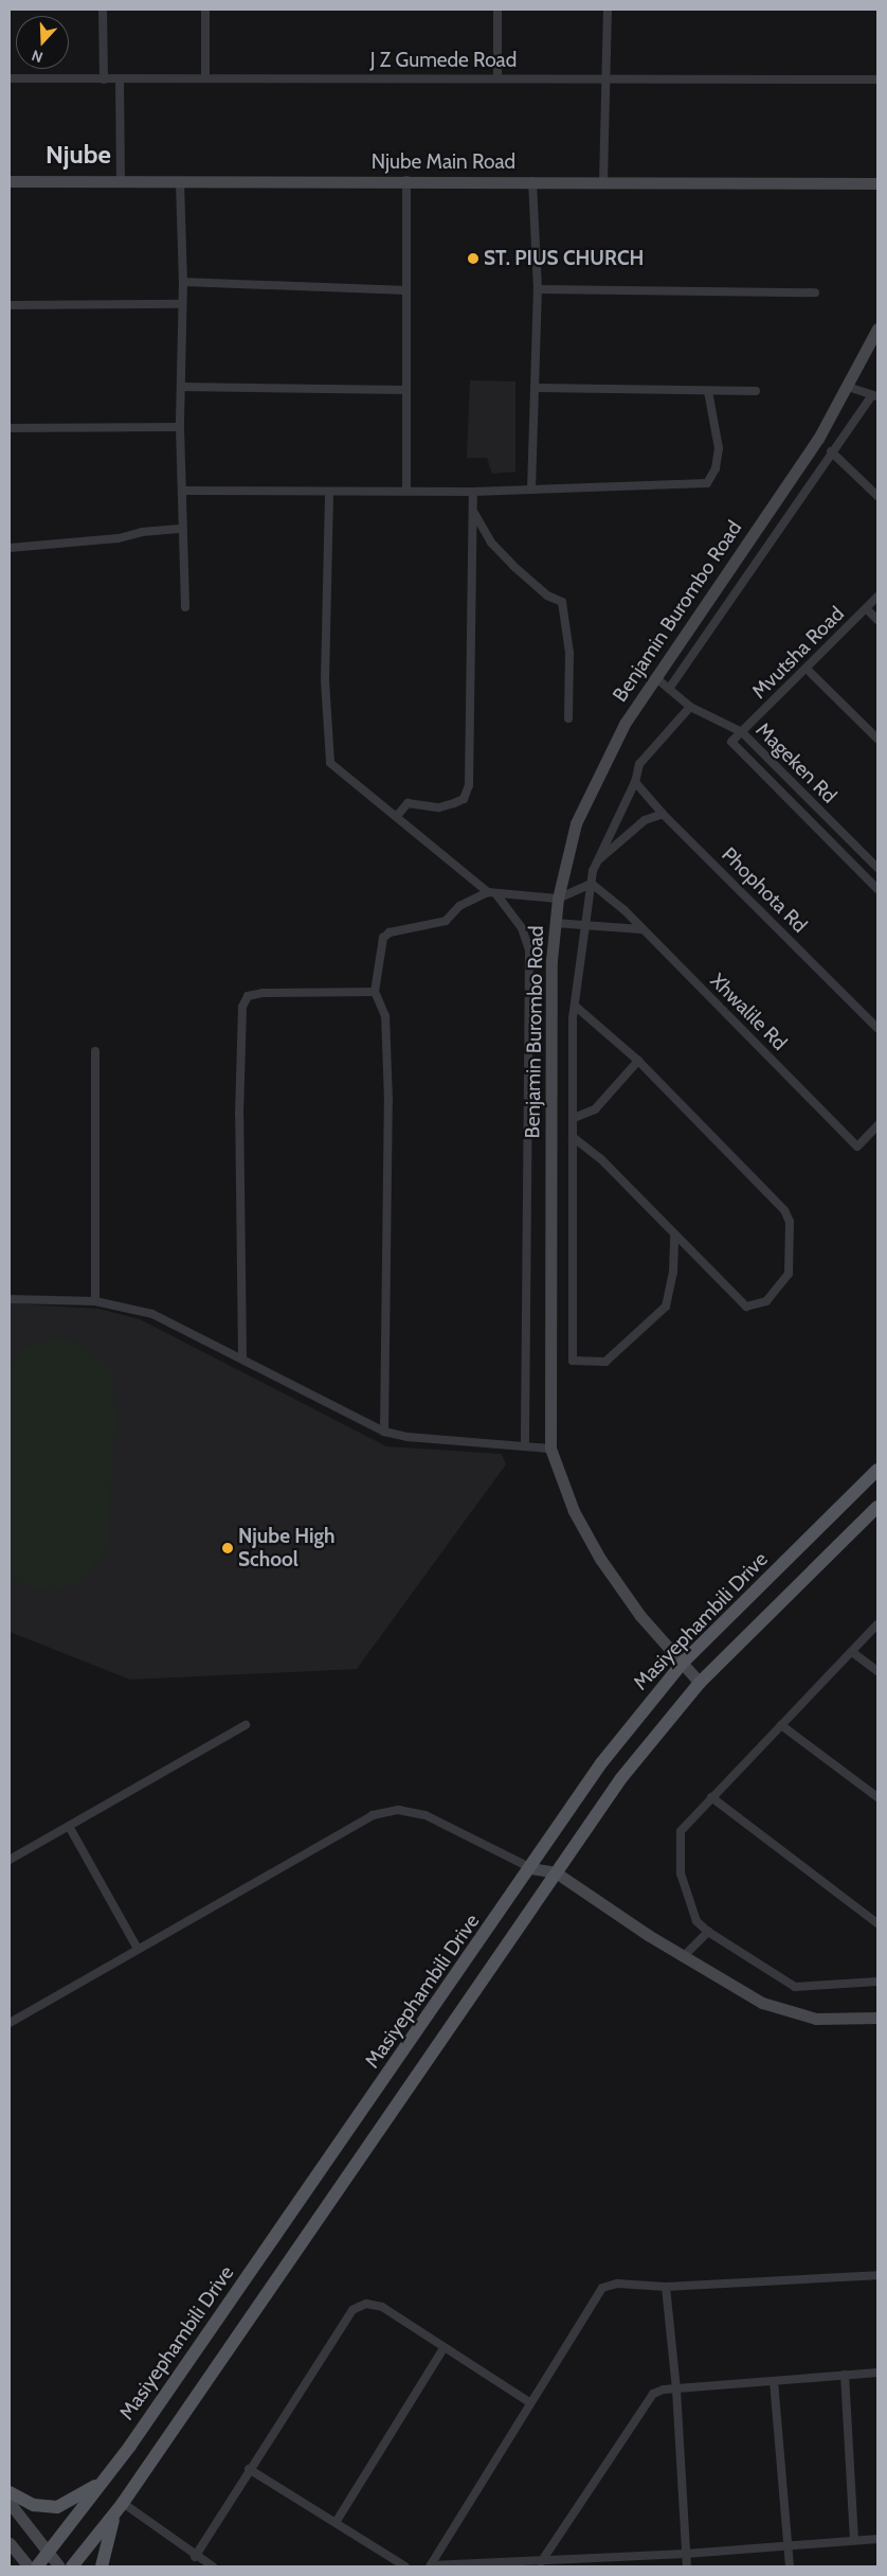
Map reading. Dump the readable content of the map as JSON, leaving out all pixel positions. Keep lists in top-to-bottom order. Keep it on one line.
{"streets":{"main road":["Masiyephambili Drive"],"street":["J Z Gumede Road","Njube Main Road","Benjamin Burombo Road","Mvutsha Road","Mageken Rd","Phophota Rd","Xhwalile Rd"]},"crossings":[["Benjamin Burombo Road","Mageken Rd"],["Benjamin Burombo Road","Masiyephambili Drive"],["Mvutsha Road","Mageken Rd"]],"districts":["Njube"],"places":["ST. PIUS CHURCH","Njube High School"],"north":"bottom"}
